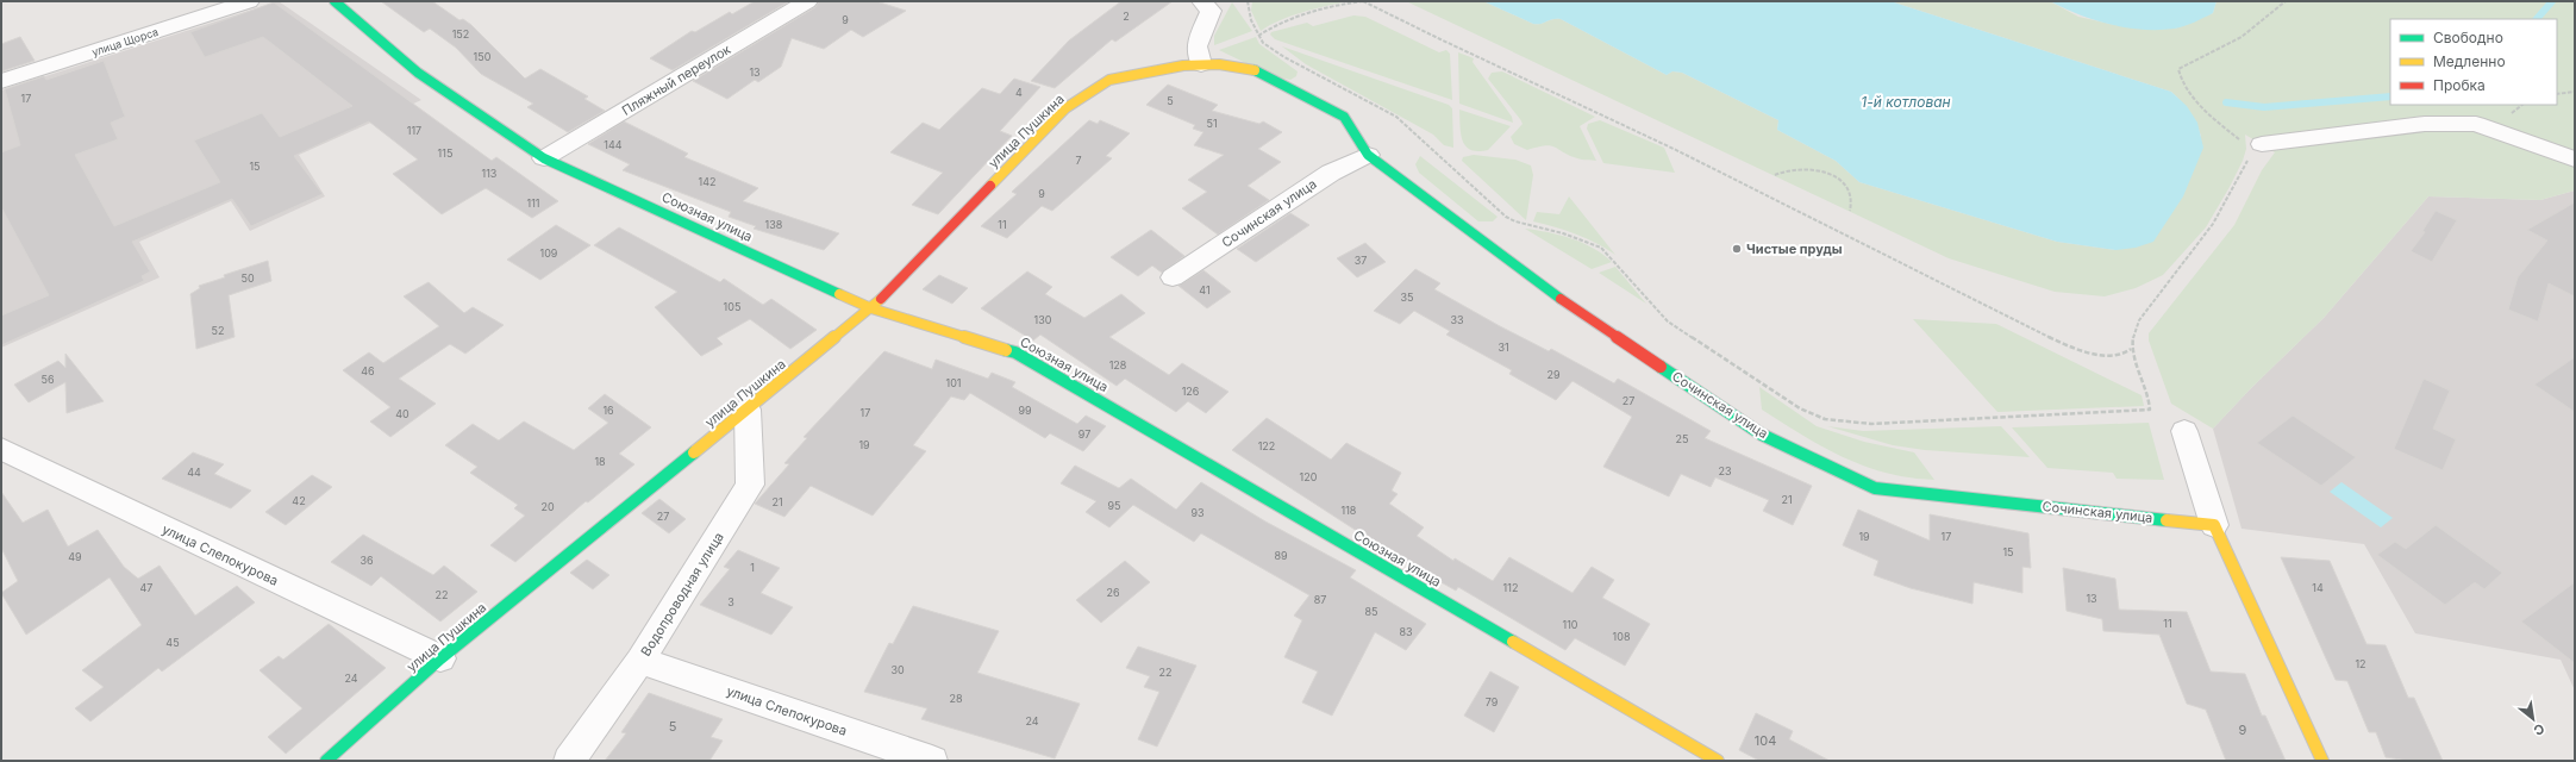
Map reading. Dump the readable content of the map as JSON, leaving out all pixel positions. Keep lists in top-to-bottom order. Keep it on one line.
{"streets":{"street":["улица Щорса","Пляжный переулок","улица Пушкина","Сочинская улица","Союзная улица","улица Слепокурова","Водопроводная улица"]},"crossings":[["Пляжный переулок","Союзная улица"],["улица Пушкина","Сочинская улица"],["улица Пушкина","Союзная улица"],["улица Пушкина","улица Слепокурова"],["улица Пушкина","Водопроводная улица"],["улица Слепокурова","Водопроводная улица"]],"water":["1-й котлован"],"places":["Чистые пруды"],"house_numbers":["2","9","152","150","13","4","17","5","51","117","144","115","7","15","113","142","9","111","138","11","109","37","50","41","35","105","130","33","52","31","128","46","29","56","101","126","27","16","99","17","40","97","25","19","122","18","23","44","120","21","42","21","95","20","118","93","27","19","17","15","89","49","36","1","47","112","14","26","22","13","87","3","85","11","110","83","108","45","12","30","22","24","28","79","24","5","9","104"],"legend":["Свободно","Медленно","Пробка"],"north":"bottom right"}
